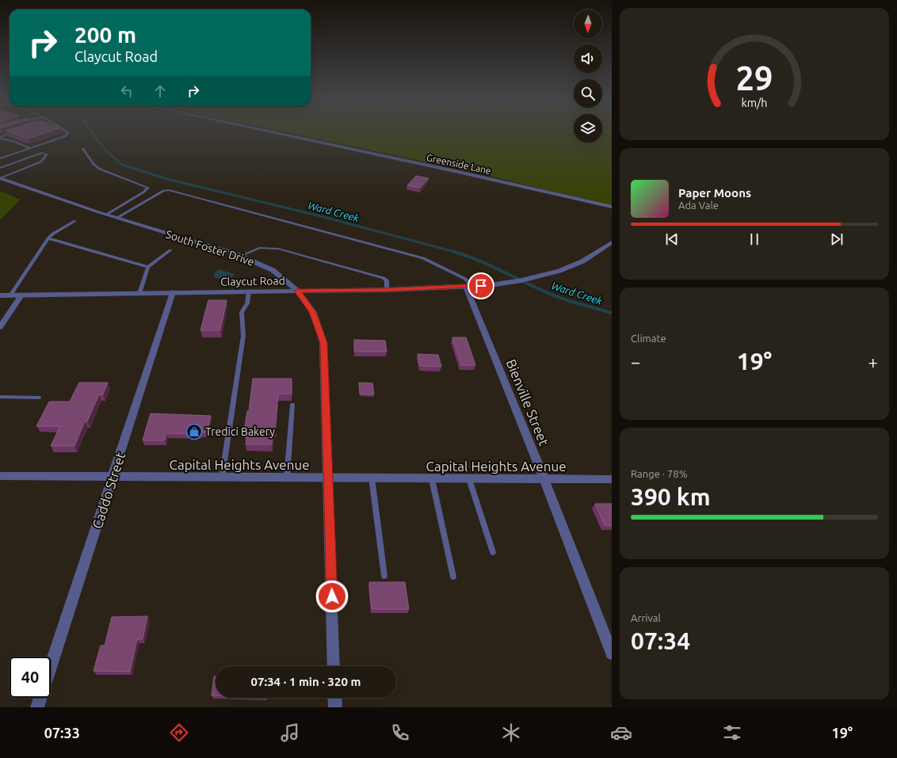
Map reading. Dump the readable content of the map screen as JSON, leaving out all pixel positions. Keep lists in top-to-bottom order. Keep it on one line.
{"streets":{"street":["Greenside Lane","South Foster Drive","Claycut Road","Bienville Street","Capital Heights Avenue","Caddo Street"]},"crossings":[["South Foster Drive","Claycut Road"],["South Foster Drive","Capital Heights Avenue"],["Claycut Road","Bienville Street"],["Claycut Road","Caddo Street"],["Bienville Street","Capital Heights Avenue"],["Capital Heights Avenue","Caddo Street"]],"water":["Ward Creek"],"places":{"shop":["Tredici Bakery"]},"north":"bottom","page":{"turn":["200 m","Claycut Road"],"song":["Paper Moons","Ada Vale"],"tile":["Climate",["Range · 78%","390 km"],["Arrival","07:34"]],"heat":["−","19°","+"],"limit":"40","trip":"07:34 · 1 min · 320 m","tabs":["07:33","19°"],"gauge":["29","km/h"]}}
